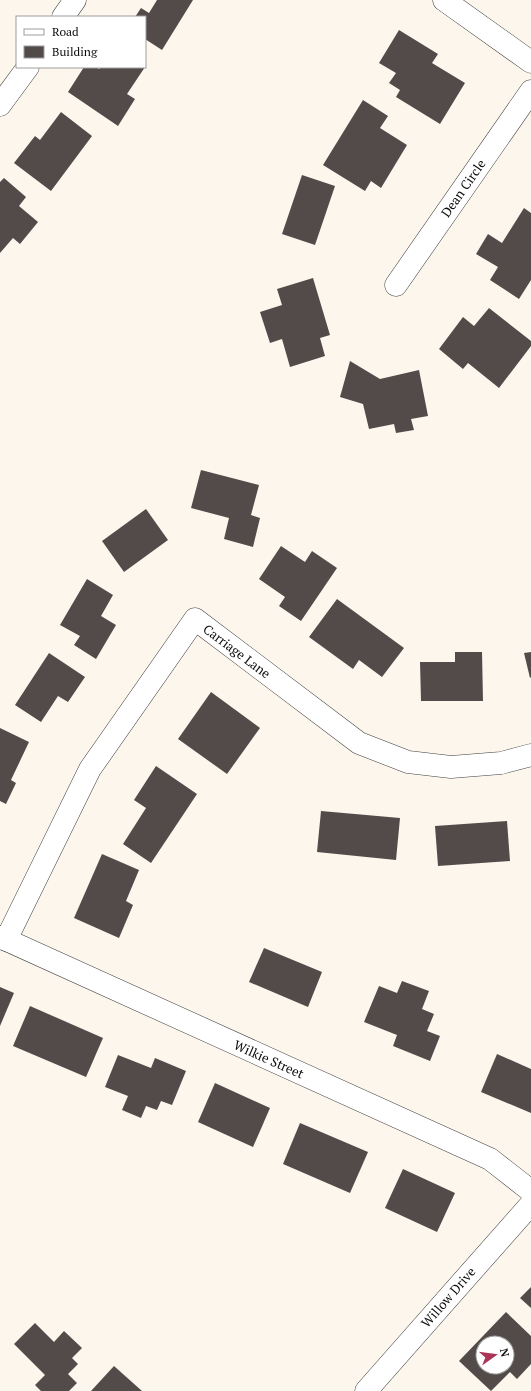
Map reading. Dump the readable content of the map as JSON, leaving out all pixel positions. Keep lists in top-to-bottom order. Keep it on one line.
{"streets":{"street":["Dean Circle","Carriage Lane","Wilkie Street","Willow Drive"]},"crossings":[["Carriage Lane","Wilkie Street"]],"legend":["Road","Building"],"north":"right"}
